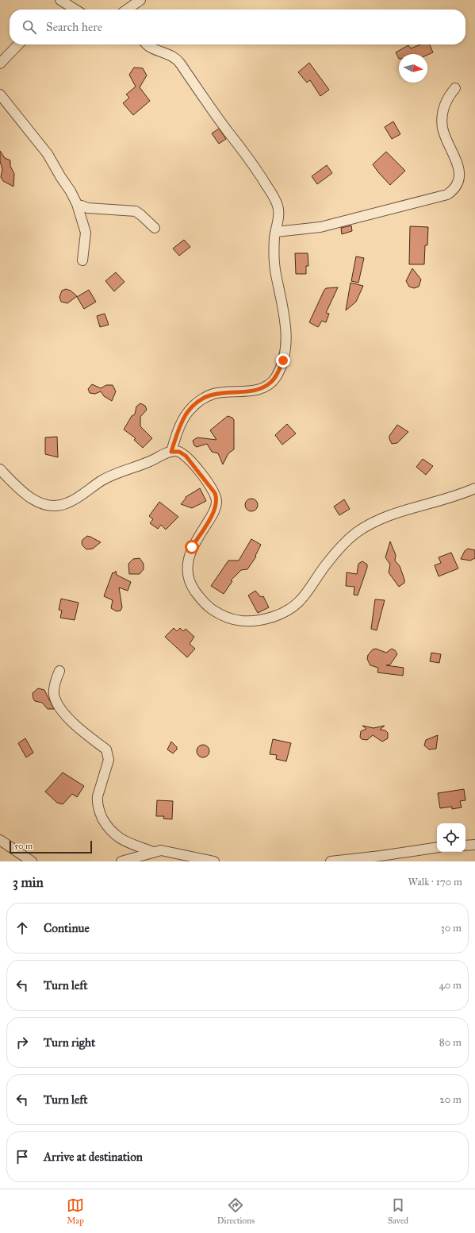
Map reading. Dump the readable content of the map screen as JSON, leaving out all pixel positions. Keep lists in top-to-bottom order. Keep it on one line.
{"scale_bar":"50 m","north":"right","page":{"search":"Search here","scale":"50 m","heading":["3 min","Walk · 170 m"],"list":[["Continue","30 m"],["Turn left","40 m"],["Turn right","80 m"],["Turn left","20 m"],"Arrive at destination"],"nav":["Map","Directions","Saved"]}}
